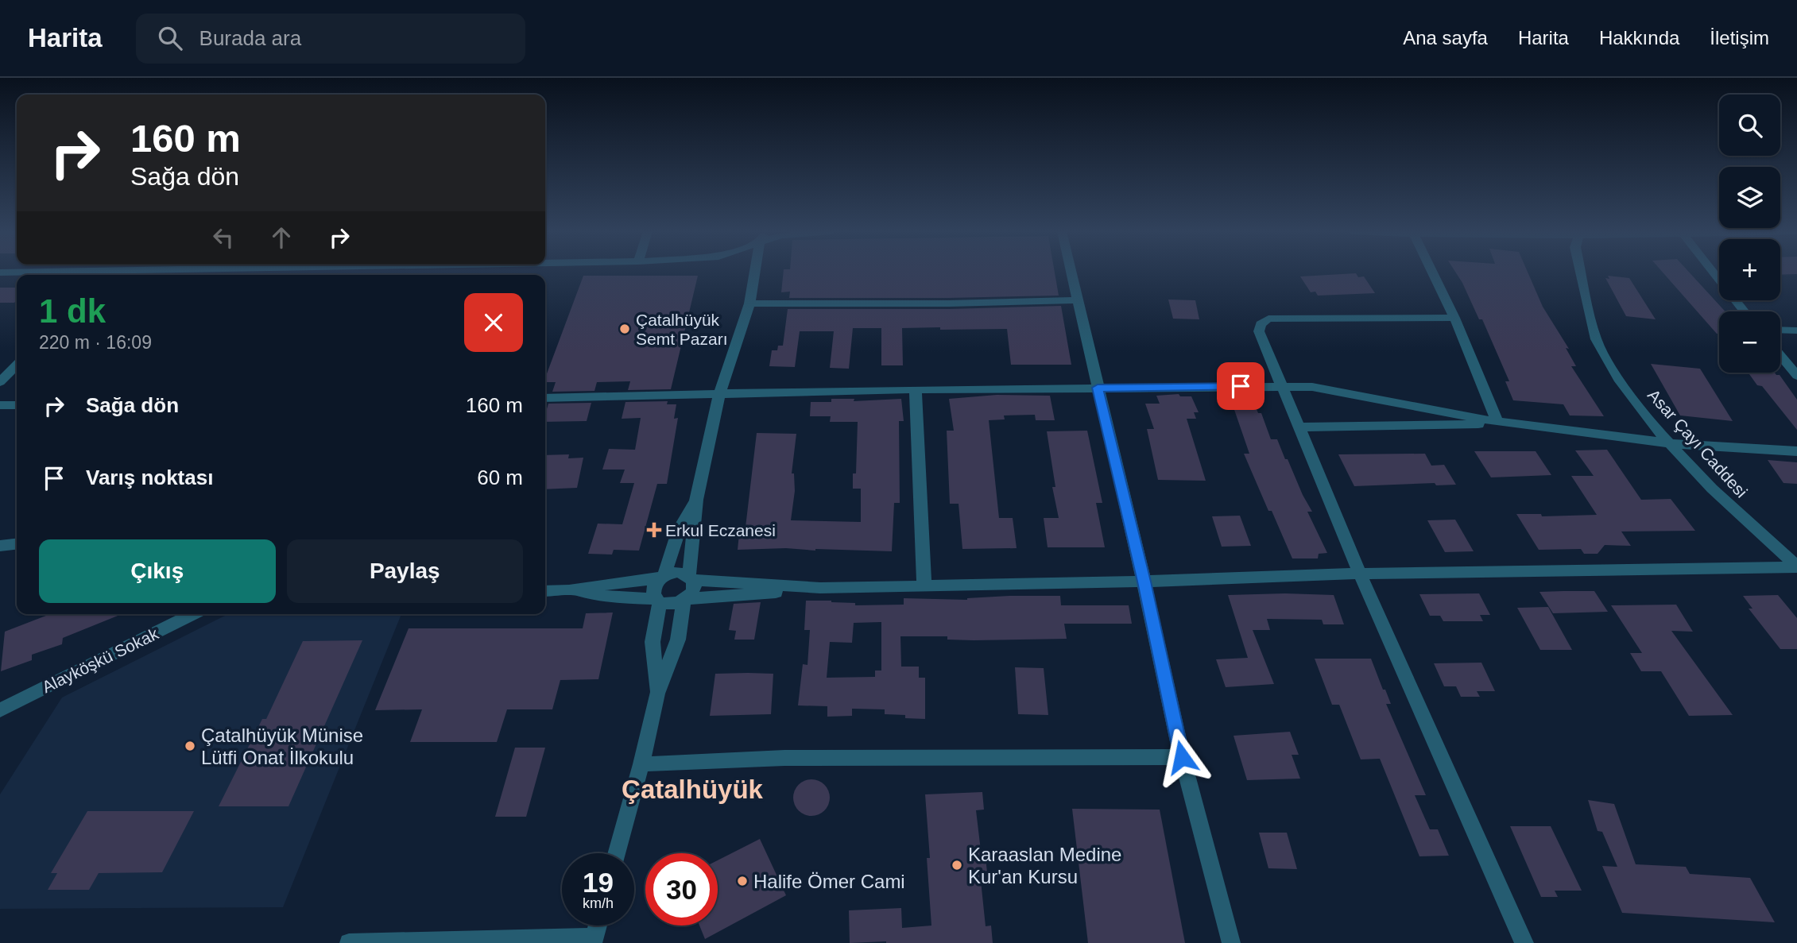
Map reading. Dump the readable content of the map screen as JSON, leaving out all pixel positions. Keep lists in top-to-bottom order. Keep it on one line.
{"streets":{"street":["Asar Çayı Caddesi","Alayköşkü Sokak"]},"districts":["Çatalhüyük"],"places":{"other":["Çatalhüyük Semt Pazarı","Çatalhüyük Münise Lütfi Onat İlkokulu","Karaaslan Medine Kur'an Kursu","Halife Ömer Cami"],"health":["Erkul Eczanesi"]},"page":{"header":"Harita","search":"Burada ara","nav":["Ana sayfa","Harita","Hakkında","İletişim"],"map_buttons":["+","−"],"turn":["160 m","Sağa dön"],"heading":["1 dk","220 m · 16:09"],"list":[{"name":"Sağa dön","value":"160 m"},{"name":"Varış noktası","value":"60 m"}],"buttons":["Çıkış","Paylaş"],"speed":"19 km/h","limit":"30"}}
